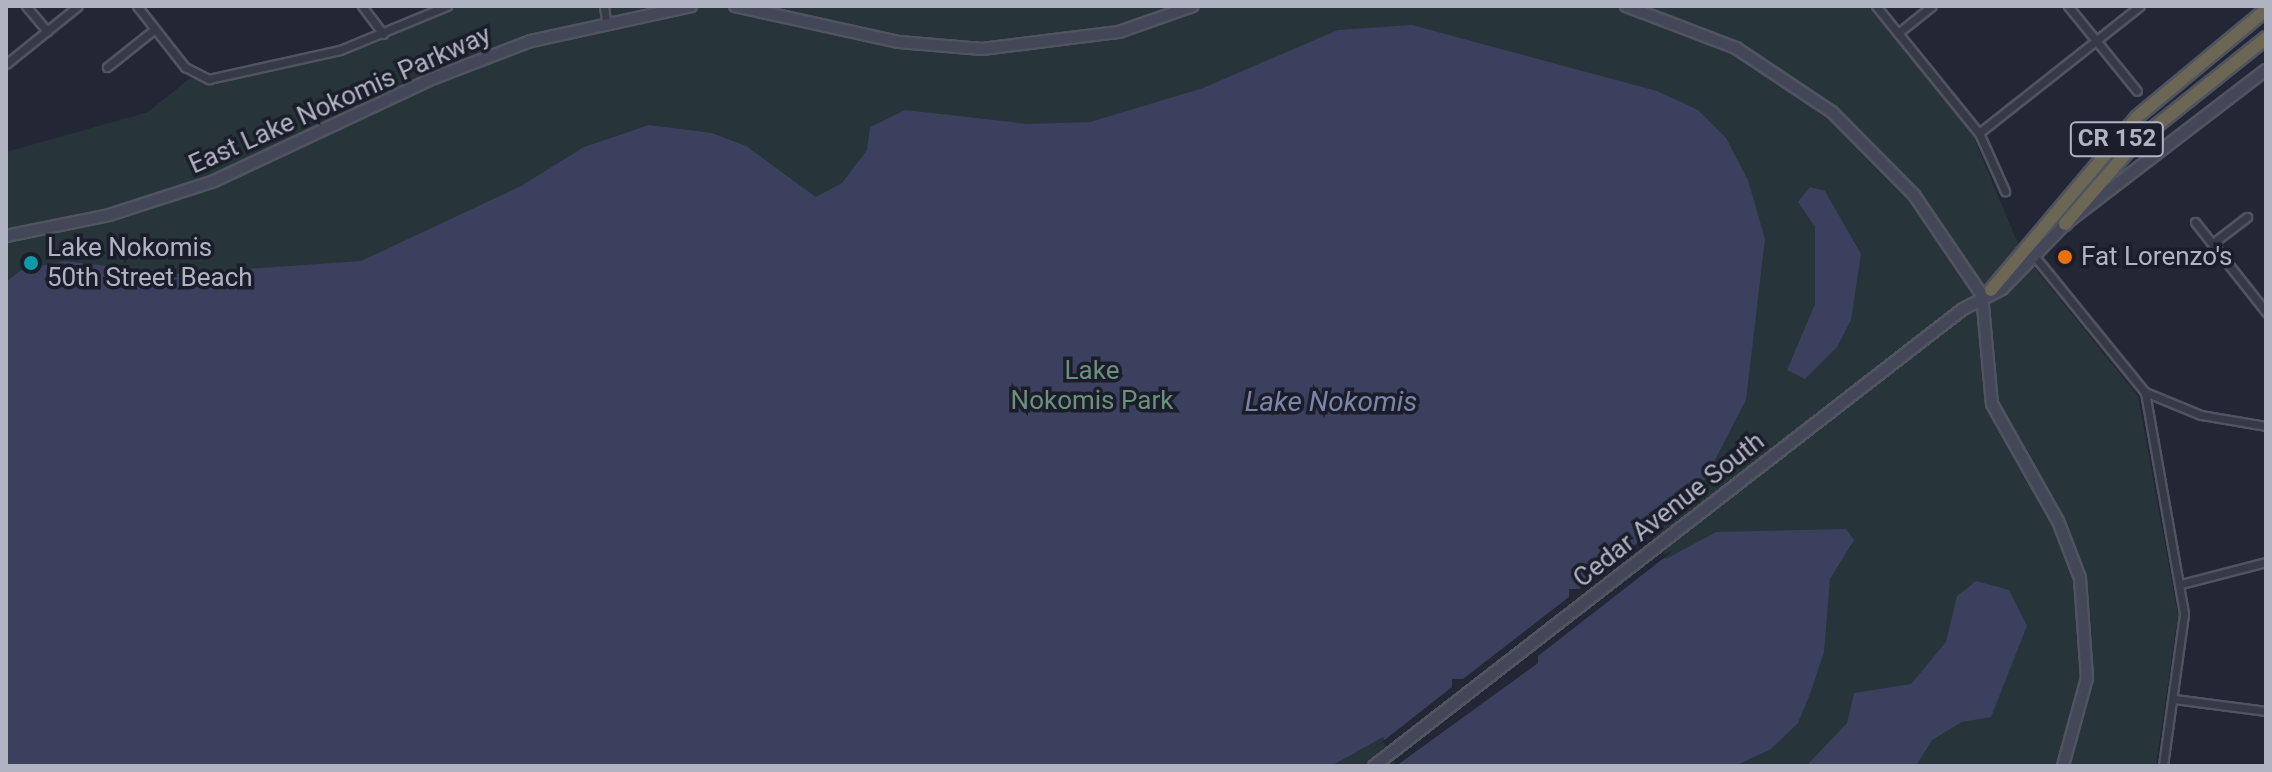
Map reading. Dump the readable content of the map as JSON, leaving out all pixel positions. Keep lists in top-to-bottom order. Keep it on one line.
{"streets":{"highway":["CR 152","Cedar Avenue South"],"street":["East Lake Nokomis Parkway"]},"water":["Lake Nokomis"],"parks":["Lake Nokomis Park"],"places":["Fat Lorenzo's","Lake Nokomis 50th Street Beach"]}
